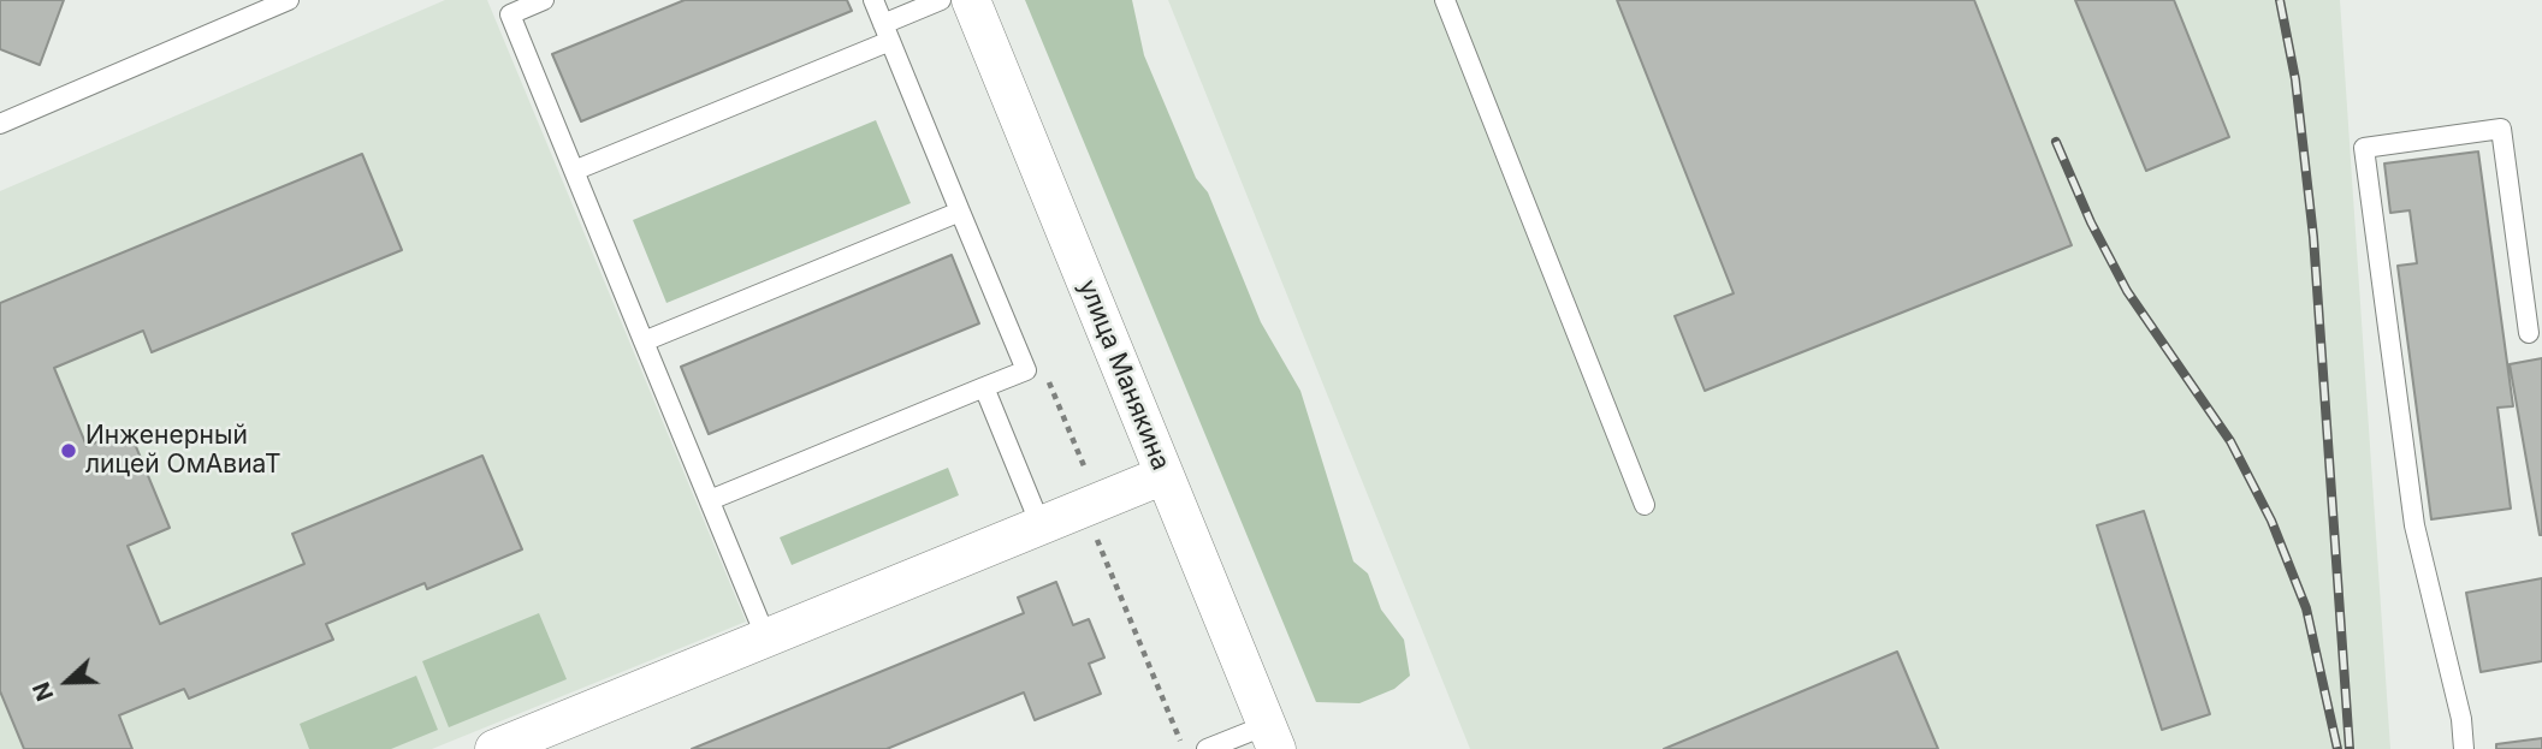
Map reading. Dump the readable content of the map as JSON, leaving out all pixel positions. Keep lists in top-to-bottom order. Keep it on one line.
{"streets":{"street":["улица Манякина"]},"places":["Инженерный лицей ОмАвиаТ"],"north":"left"}
